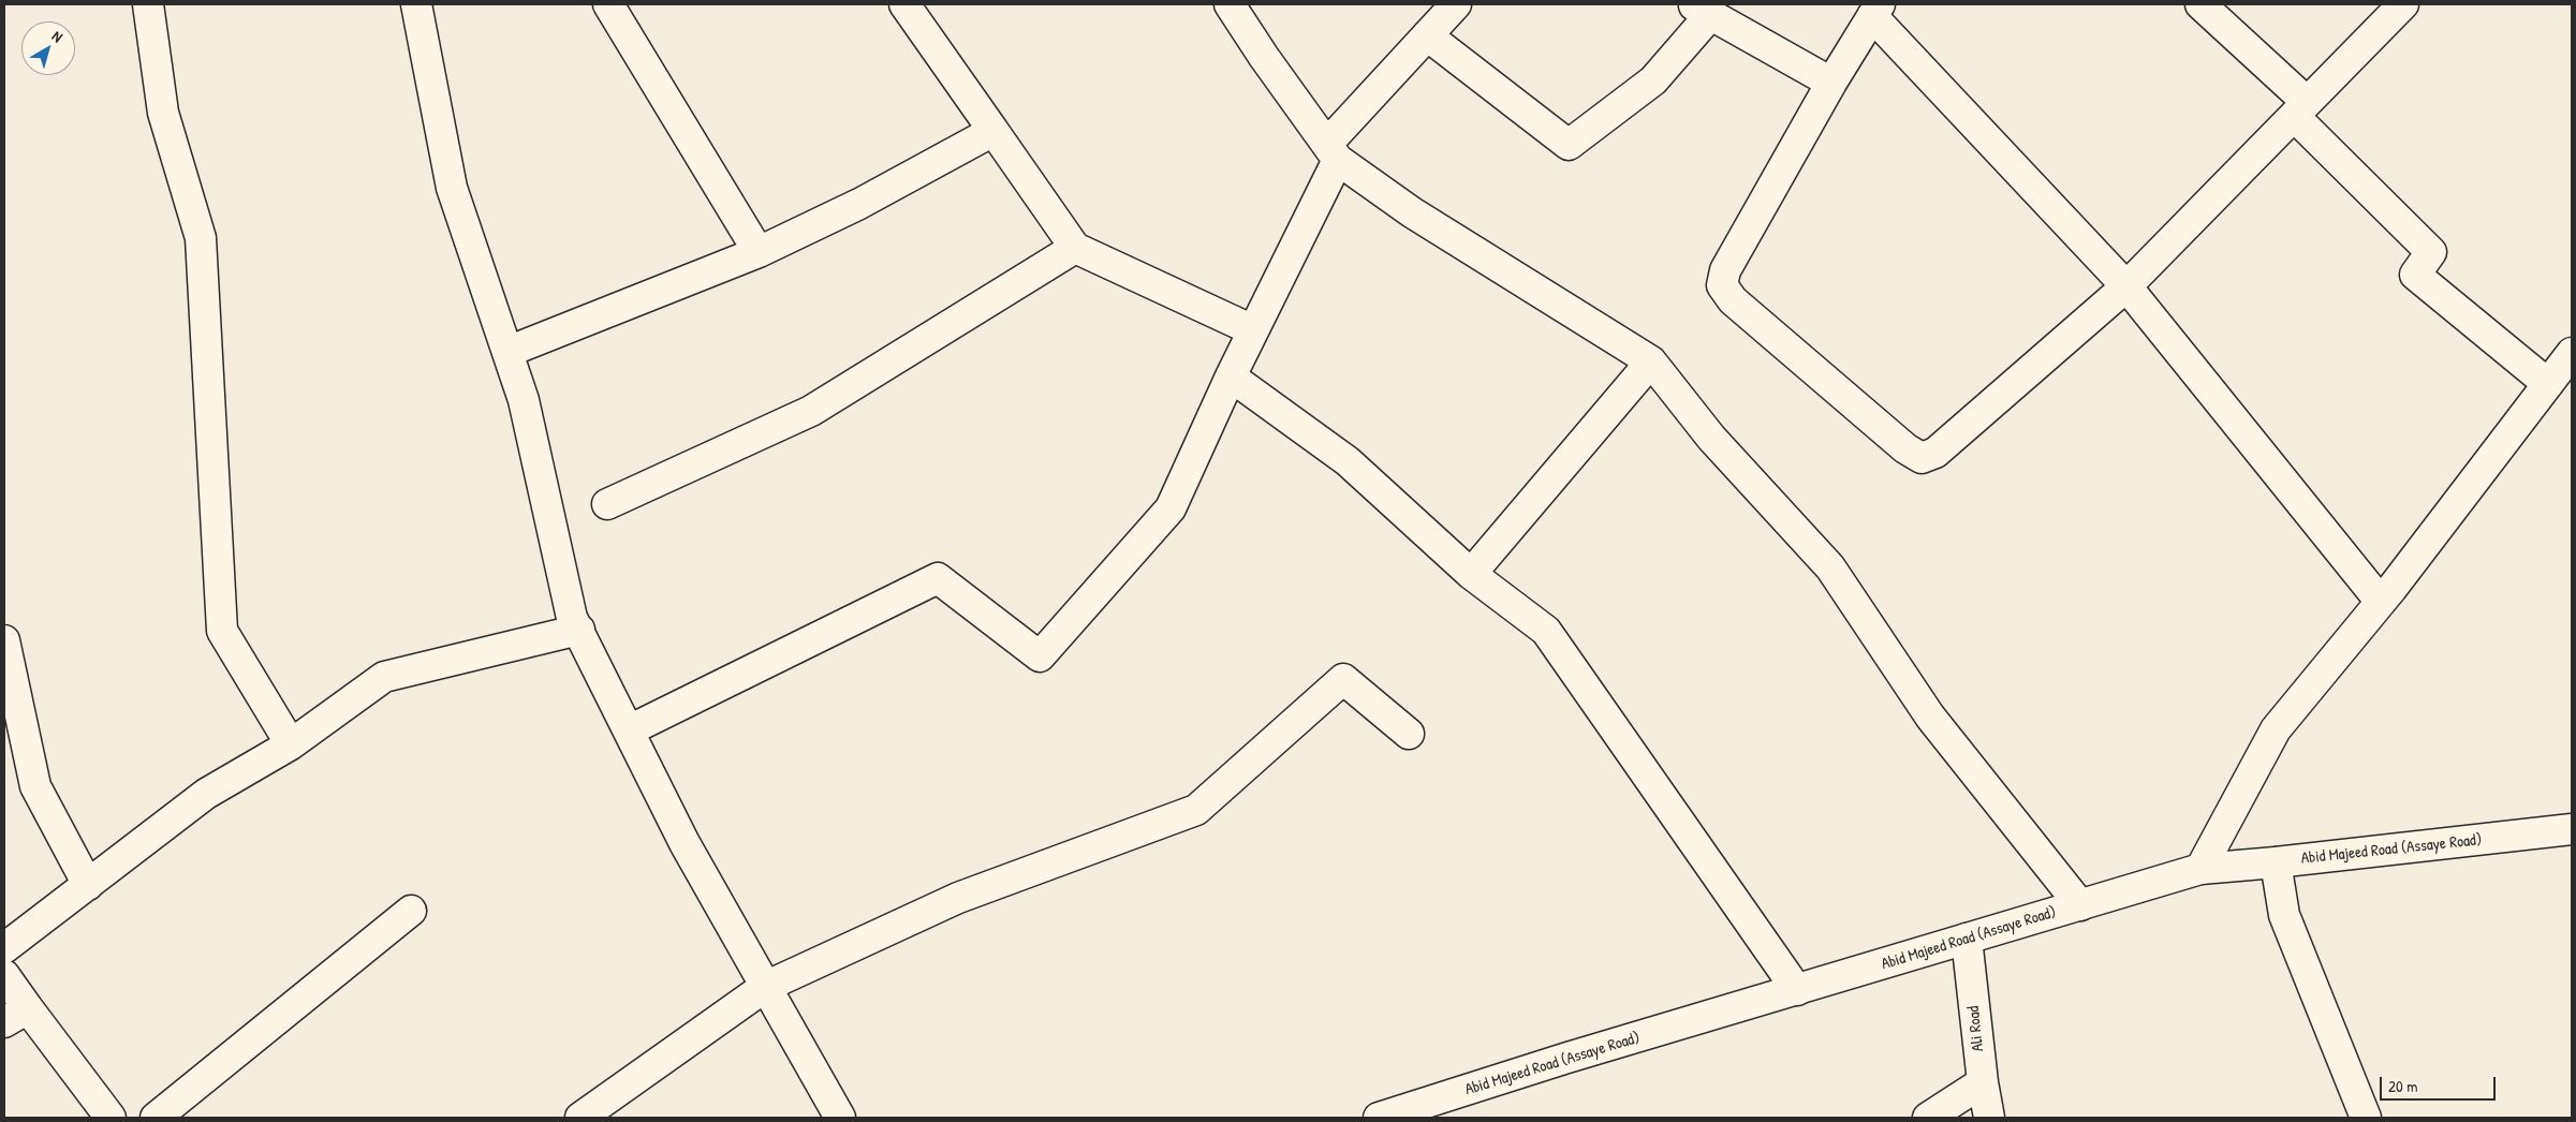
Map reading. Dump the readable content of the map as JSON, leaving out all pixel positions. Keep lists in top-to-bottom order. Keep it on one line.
{"streets":{"street":["Abid Majeed Road (Assaye Road)","Ali Road"]},"crossings":[["Abid Majeed Road (Assaye Road)","Ali Road"]],"scale_bar":"20 m","north":"top right"}
